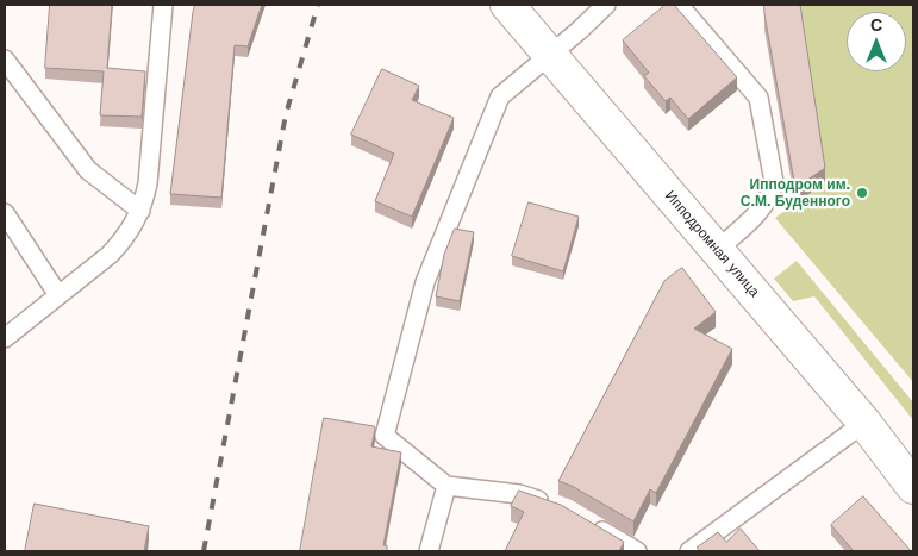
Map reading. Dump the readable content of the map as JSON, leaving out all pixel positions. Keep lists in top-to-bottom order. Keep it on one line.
{"streets":{"street":["Ипподромная улица"]},"places":["Ипподром им. С.М. Буденного"],"north":"top"}
